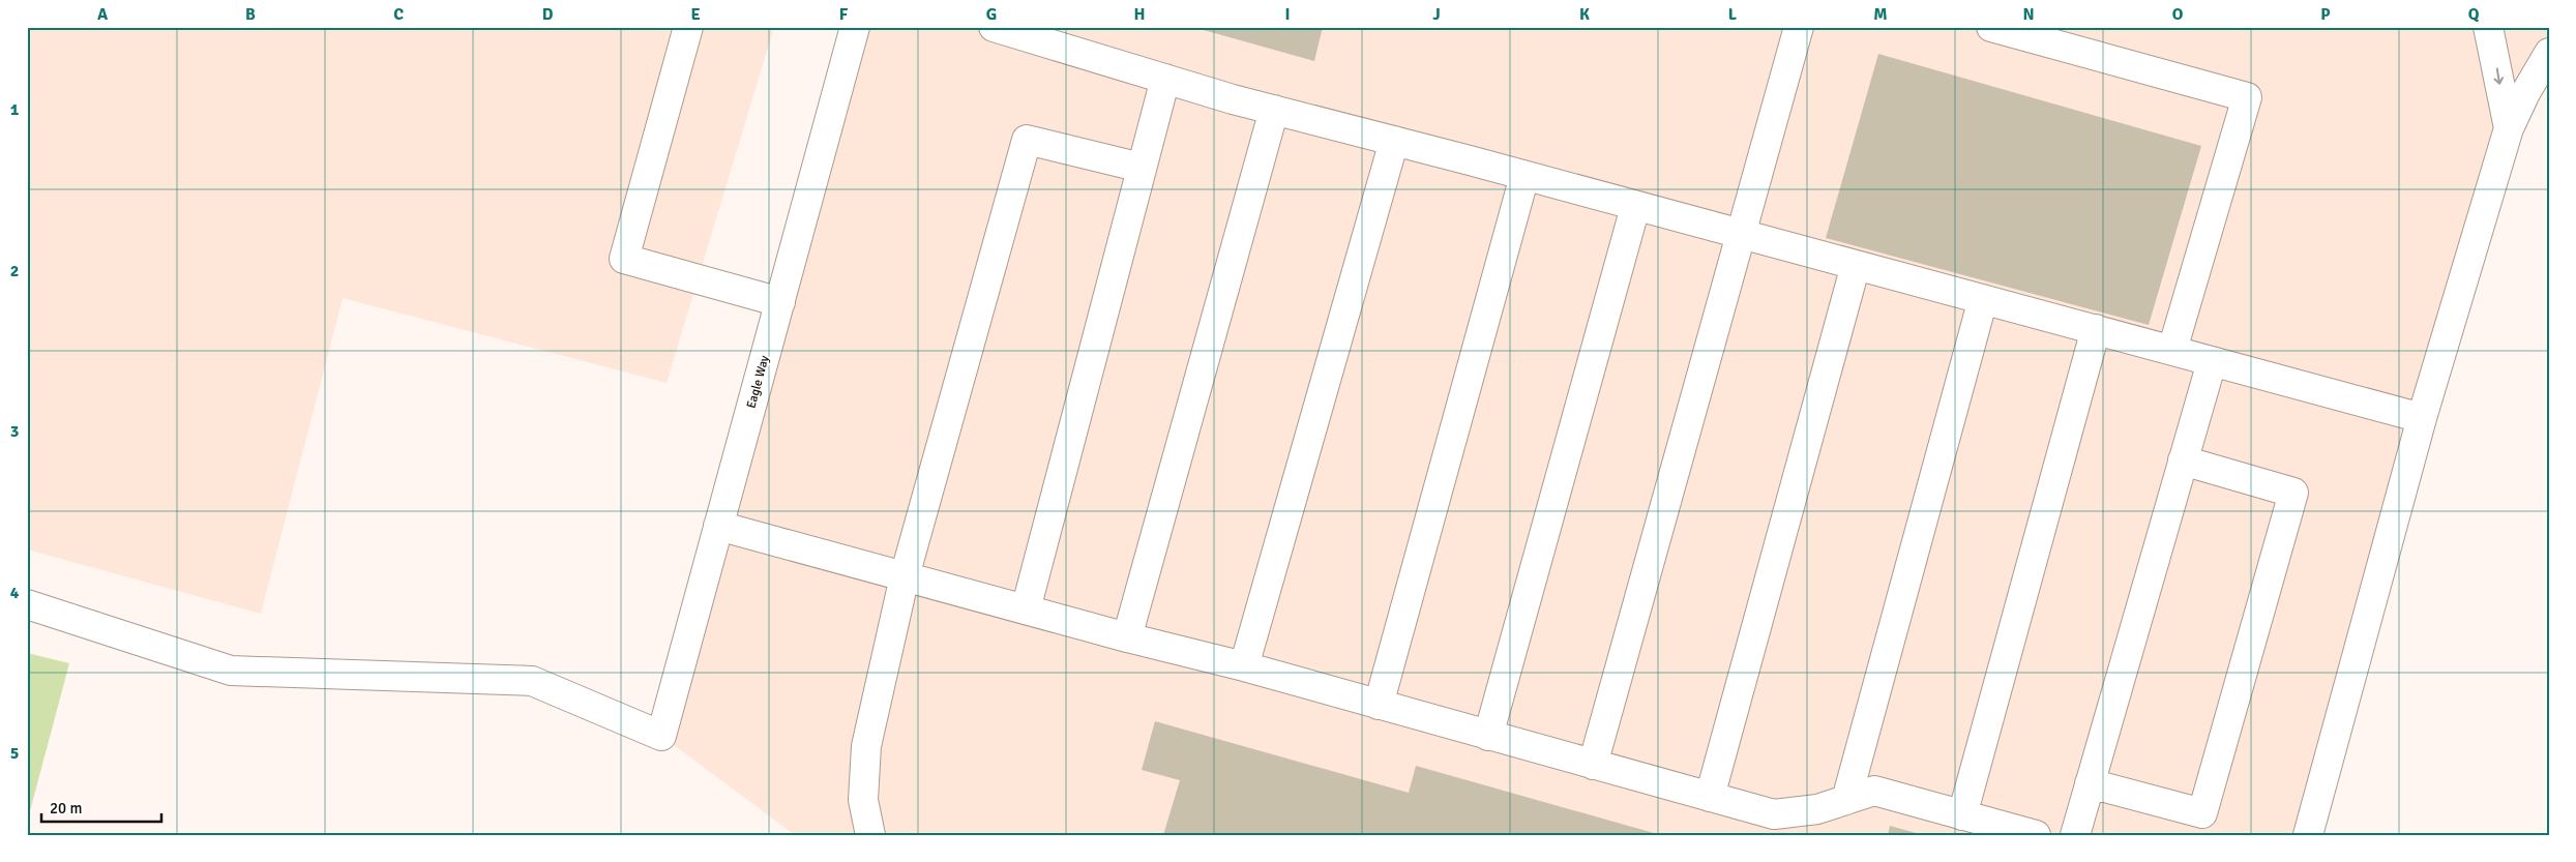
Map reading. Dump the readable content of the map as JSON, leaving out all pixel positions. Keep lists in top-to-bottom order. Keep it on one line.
{"streets":{"lane":["Eagle Way"]},"scale_bar":"20 m","grid":{"columns":["A","B","C","D","E","F","G","H","I","J","K","L","M","N","O","P","Q"],"rows":["1","2","3","4","5"]}}
